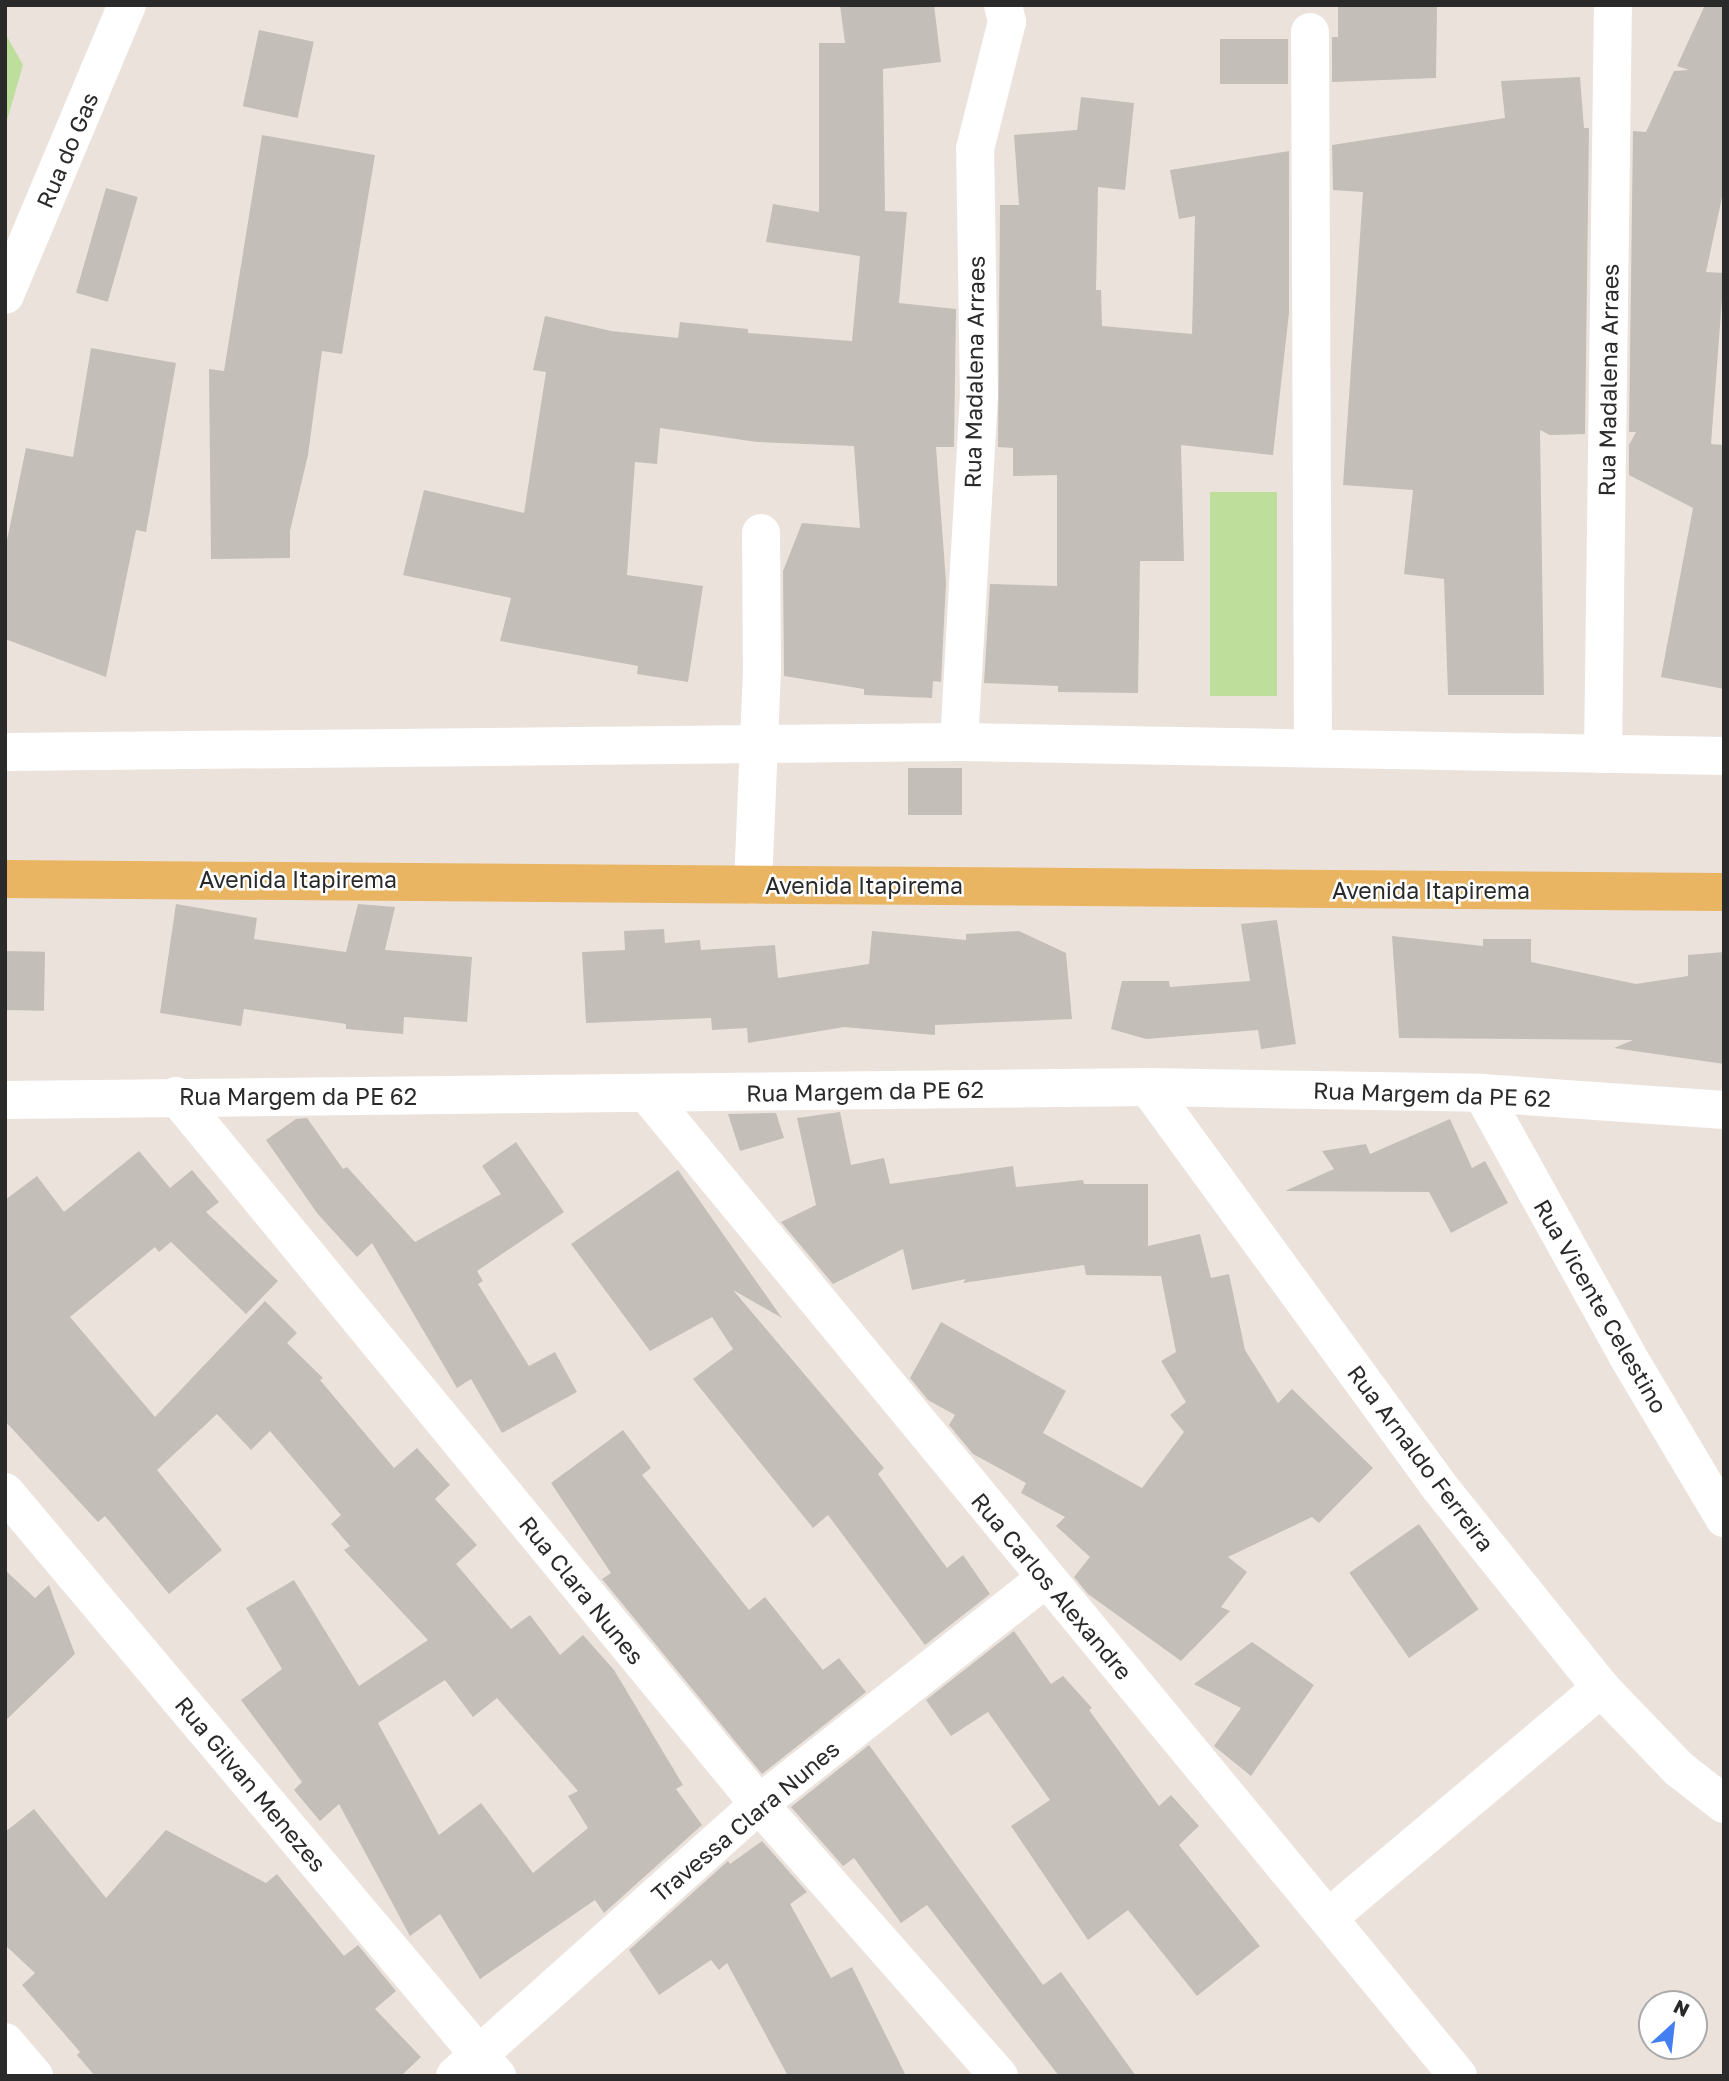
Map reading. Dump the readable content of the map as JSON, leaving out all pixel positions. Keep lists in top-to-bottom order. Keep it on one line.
{"streets":{"main road":["Avenida Itapirema"],"street":["Rua do Gas","Rua Madalena Arraes","Rua Margem da PE 62","Rua Vicente Celestino","Rua Arnaldo Ferreira","Rua Carlos Alexandre","Rua Clara Nunes","Rua Gilvan Menezes","Travessa Clara Nunes"]},"crossings":[["Rua Margem da PE 62","Rua Vicente Celestino"],["Rua Margem da PE 62","Rua Arnaldo Ferreira"],["Rua Margem da PE 62","Rua Carlos Alexandre"],["Rua Margem da PE 62","Rua Clara Nunes"],["Rua Carlos Alexandre","Travessa Clara Nunes"],["Rua Clara Nunes","Travessa Clara Nunes"],["Rua Gilvan Menezes","Travessa Clara Nunes"]],"north":"top right"}
